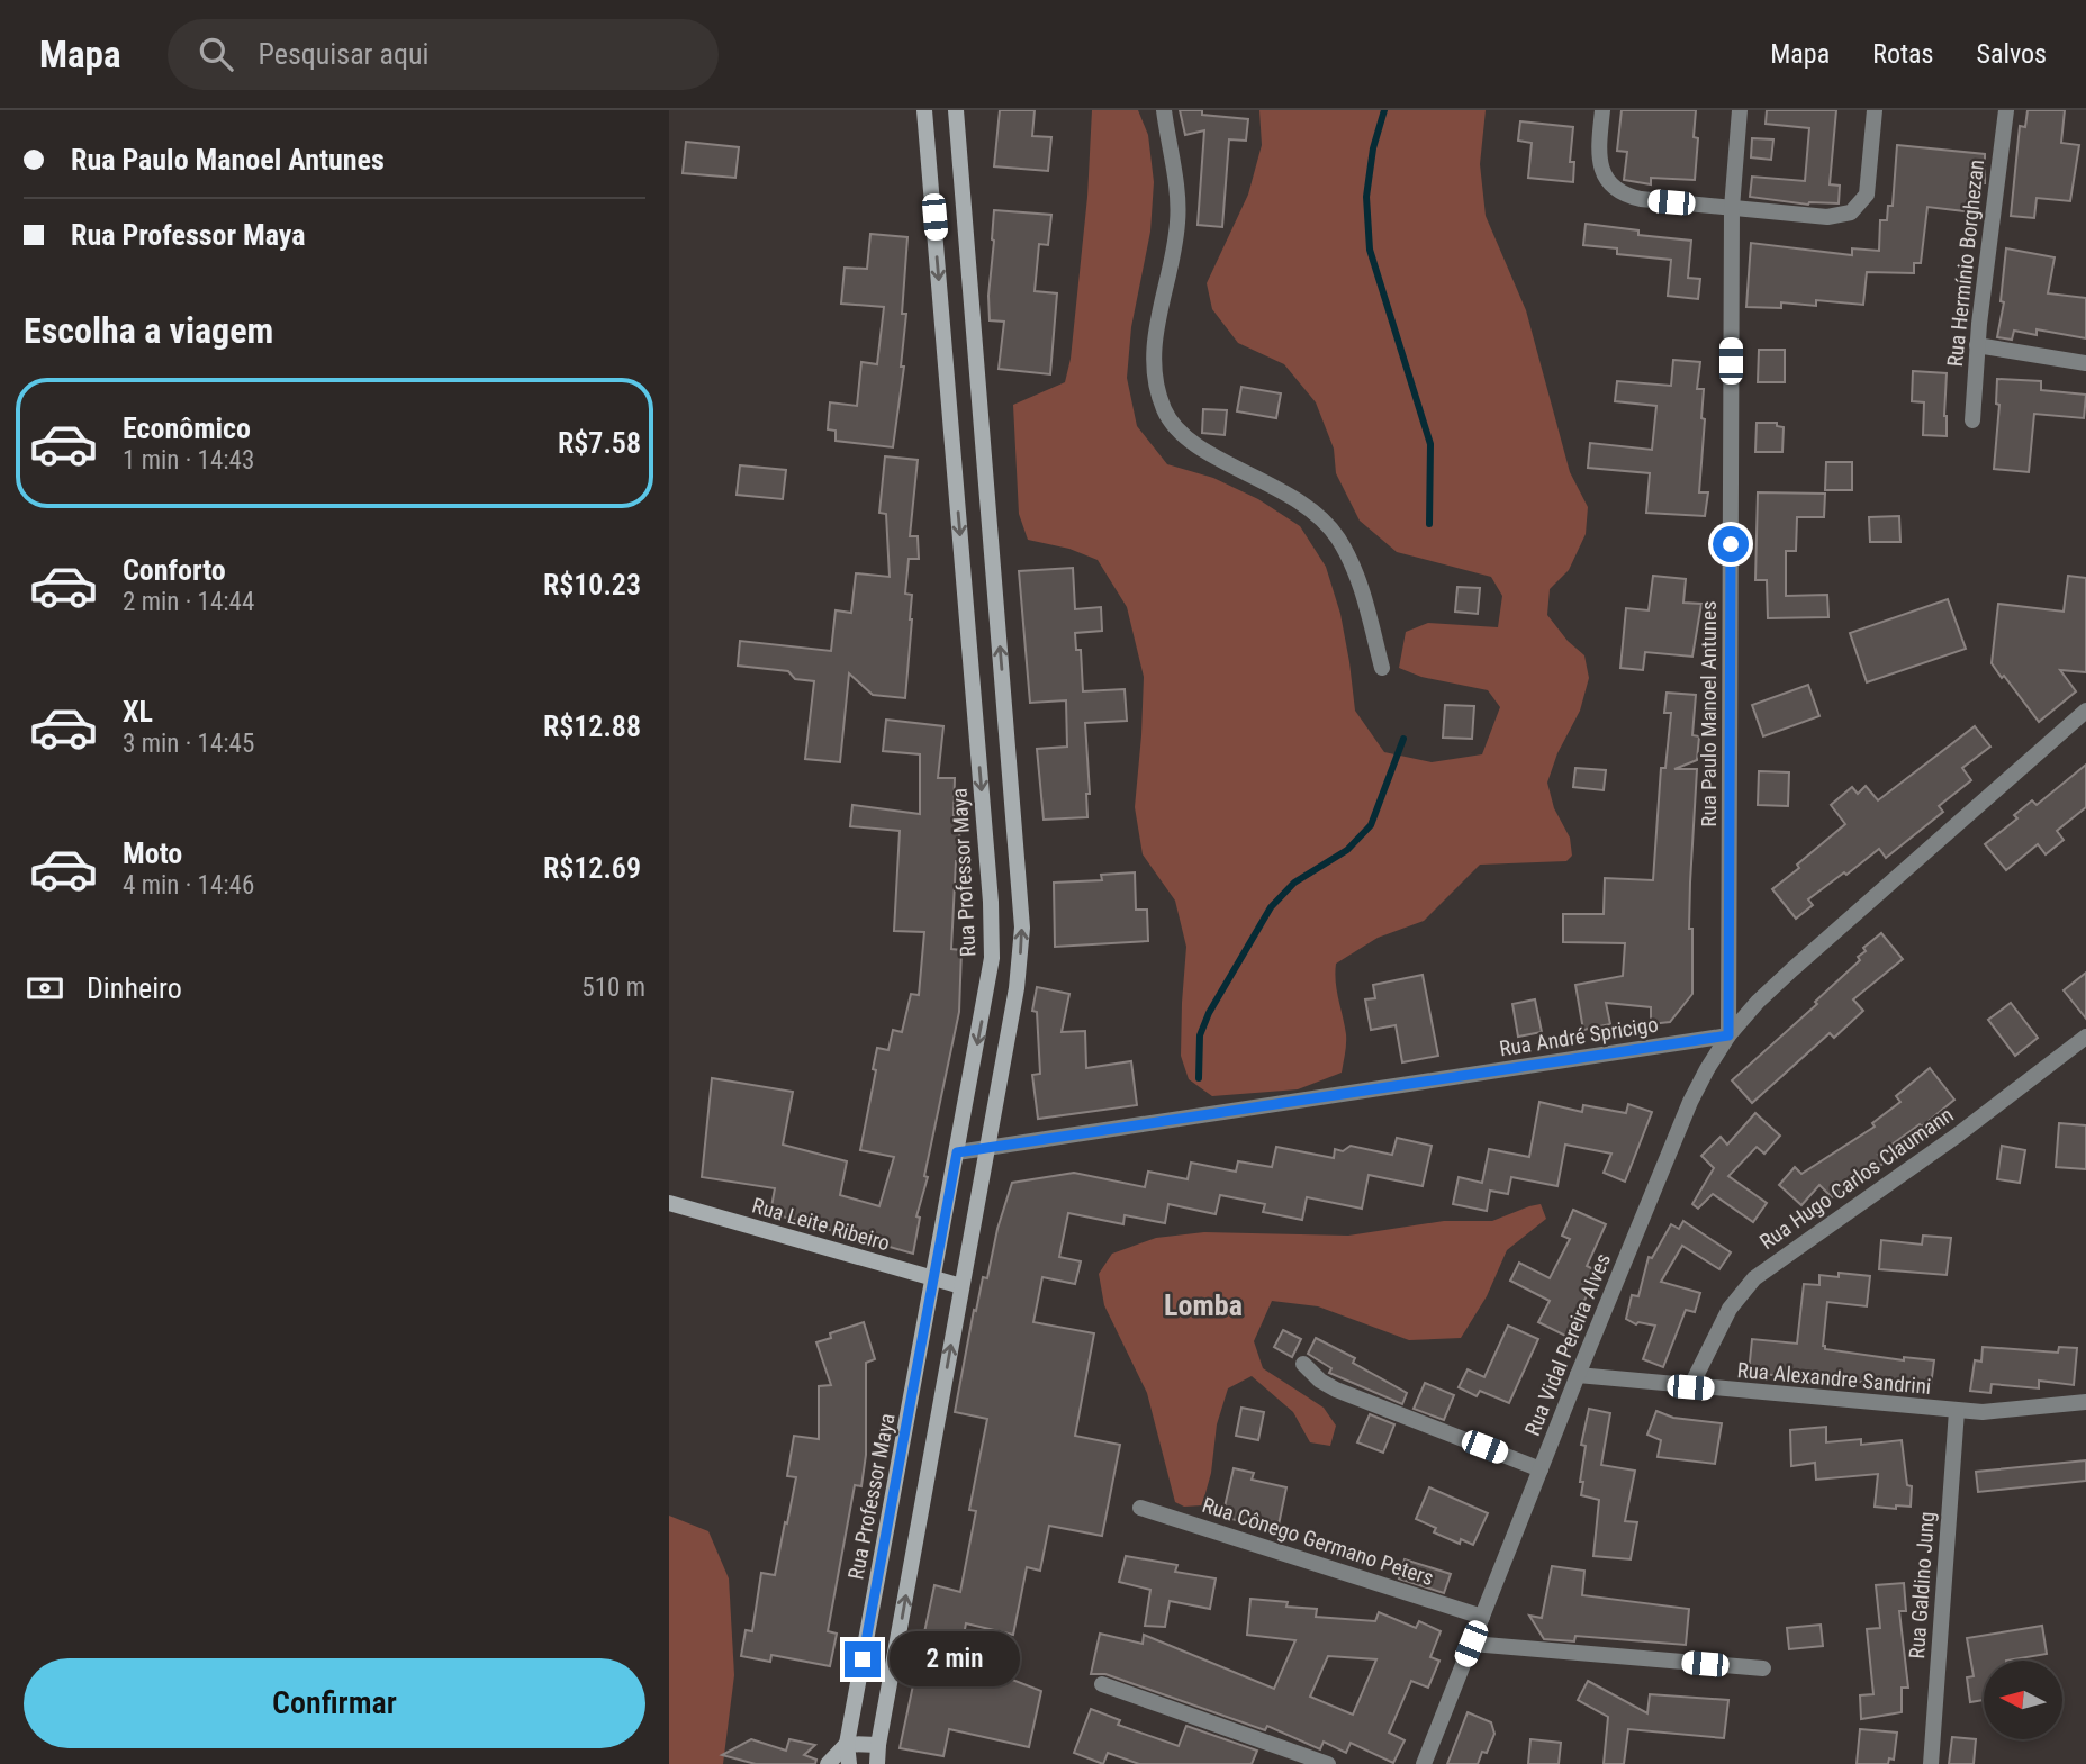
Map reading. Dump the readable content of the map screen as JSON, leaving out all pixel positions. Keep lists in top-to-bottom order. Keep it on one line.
{"streets":{"main road":["Rua Professor Maya","Rua Leite Ribeiro"],"street":["Rua Hermínio Borghezan","Rua Paulo Manoel Antunes","Rua André Spricigo","Rua Hugo Carlos Claumann","Rua Vidal Pereira Alves","Rua Alexandre Sandrini","Rua Cônego Germano Peters","Rua Galdino Jung"]},"crossings":[["Rua Paulo Manoel Antunes","Rua André Spricigo"],["Rua Paulo Manoel Antunes","Rua Vidal Pereira Alves"],["Rua Professor Maya","Rua André Spricigo"],["Rua Professor Maya","Rua Leite Ribeiro"],["Rua André Spricigo","Rua Vidal Pereira Alves"],["Rua Hugo Carlos Claumann","Rua Alexandre Sandrini"],["Rua Vidal Pereira Alves","Rua Alexandre Sandrini"],["Rua Vidal Pereira Alves","Rua Cônego Germano Peters"],["Rua Alexandre Sandrini","Rua Galdino Jung"]],"districts":["Lomba"],"north":"left","page":{"header":"Mapa","search":"Pesquisar aqui","nav":["Mapa","Rotas","Salvos"],"banner":["Rua Paulo Manoel Antunes","Rua Professor Maya"],"heading":"Escolha a viagem","list":[{"name":"Econômico","note":"1 min · 14:43","value":"R$7.58"},{"name":"Conforto","note":"2 min · 14:44","value":"R$10.23"},{"name":"XL","note":"3 min · 14:45","value":"R$12.88"},{"name":"Moto","note":"4 min · 14:46","value":"R$12.69"}],"pay":["Dinheiro","510 m"],"bubble":"2 min","buttons":"Confirmar"}}
